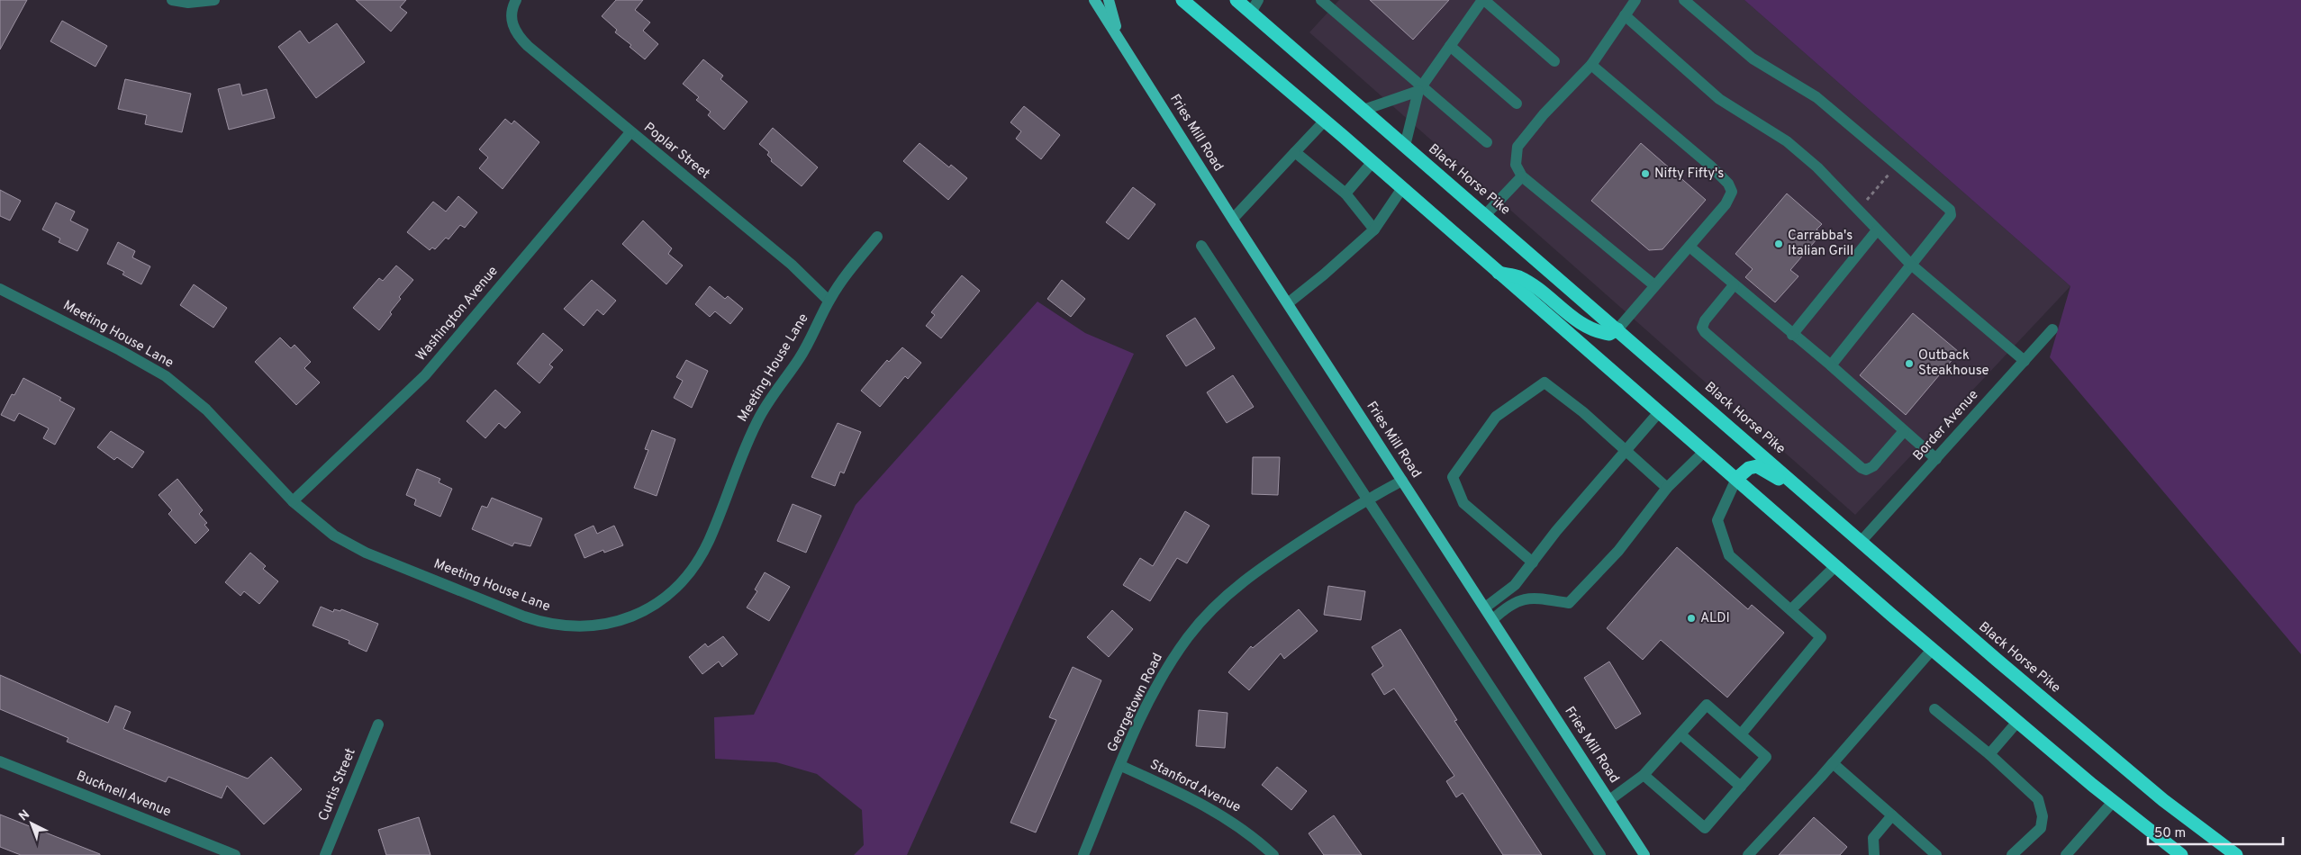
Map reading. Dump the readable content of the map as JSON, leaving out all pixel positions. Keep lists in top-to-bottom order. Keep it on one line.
{"streets":{"highway":["Black Horse Pike"],"main road":["Fries Mill Road"],"street":["Poplar Street","Washington Avenue","Meeting House Lane","Border Avenue","Georgetown Road","Curtis Street","Stanford Avenue","Bucknell Avenue"]},"crossings":[["Fries Mill Road","Georgetown Road"],["Poplar Street","Washington Avenue"],["Poplar Street","Meeting House Lane"],["Black Horse Pike","Border Avenue"],["Washington Avenue","Meeting House Lane"],["Georgetown Road","Stanford Avenue"]],"places":["Nifty Fifty's","Carrabba's Italian Grill","Outback Steakhouse","ALDI"],"scale_bar":"50 m","north":"top left"}
